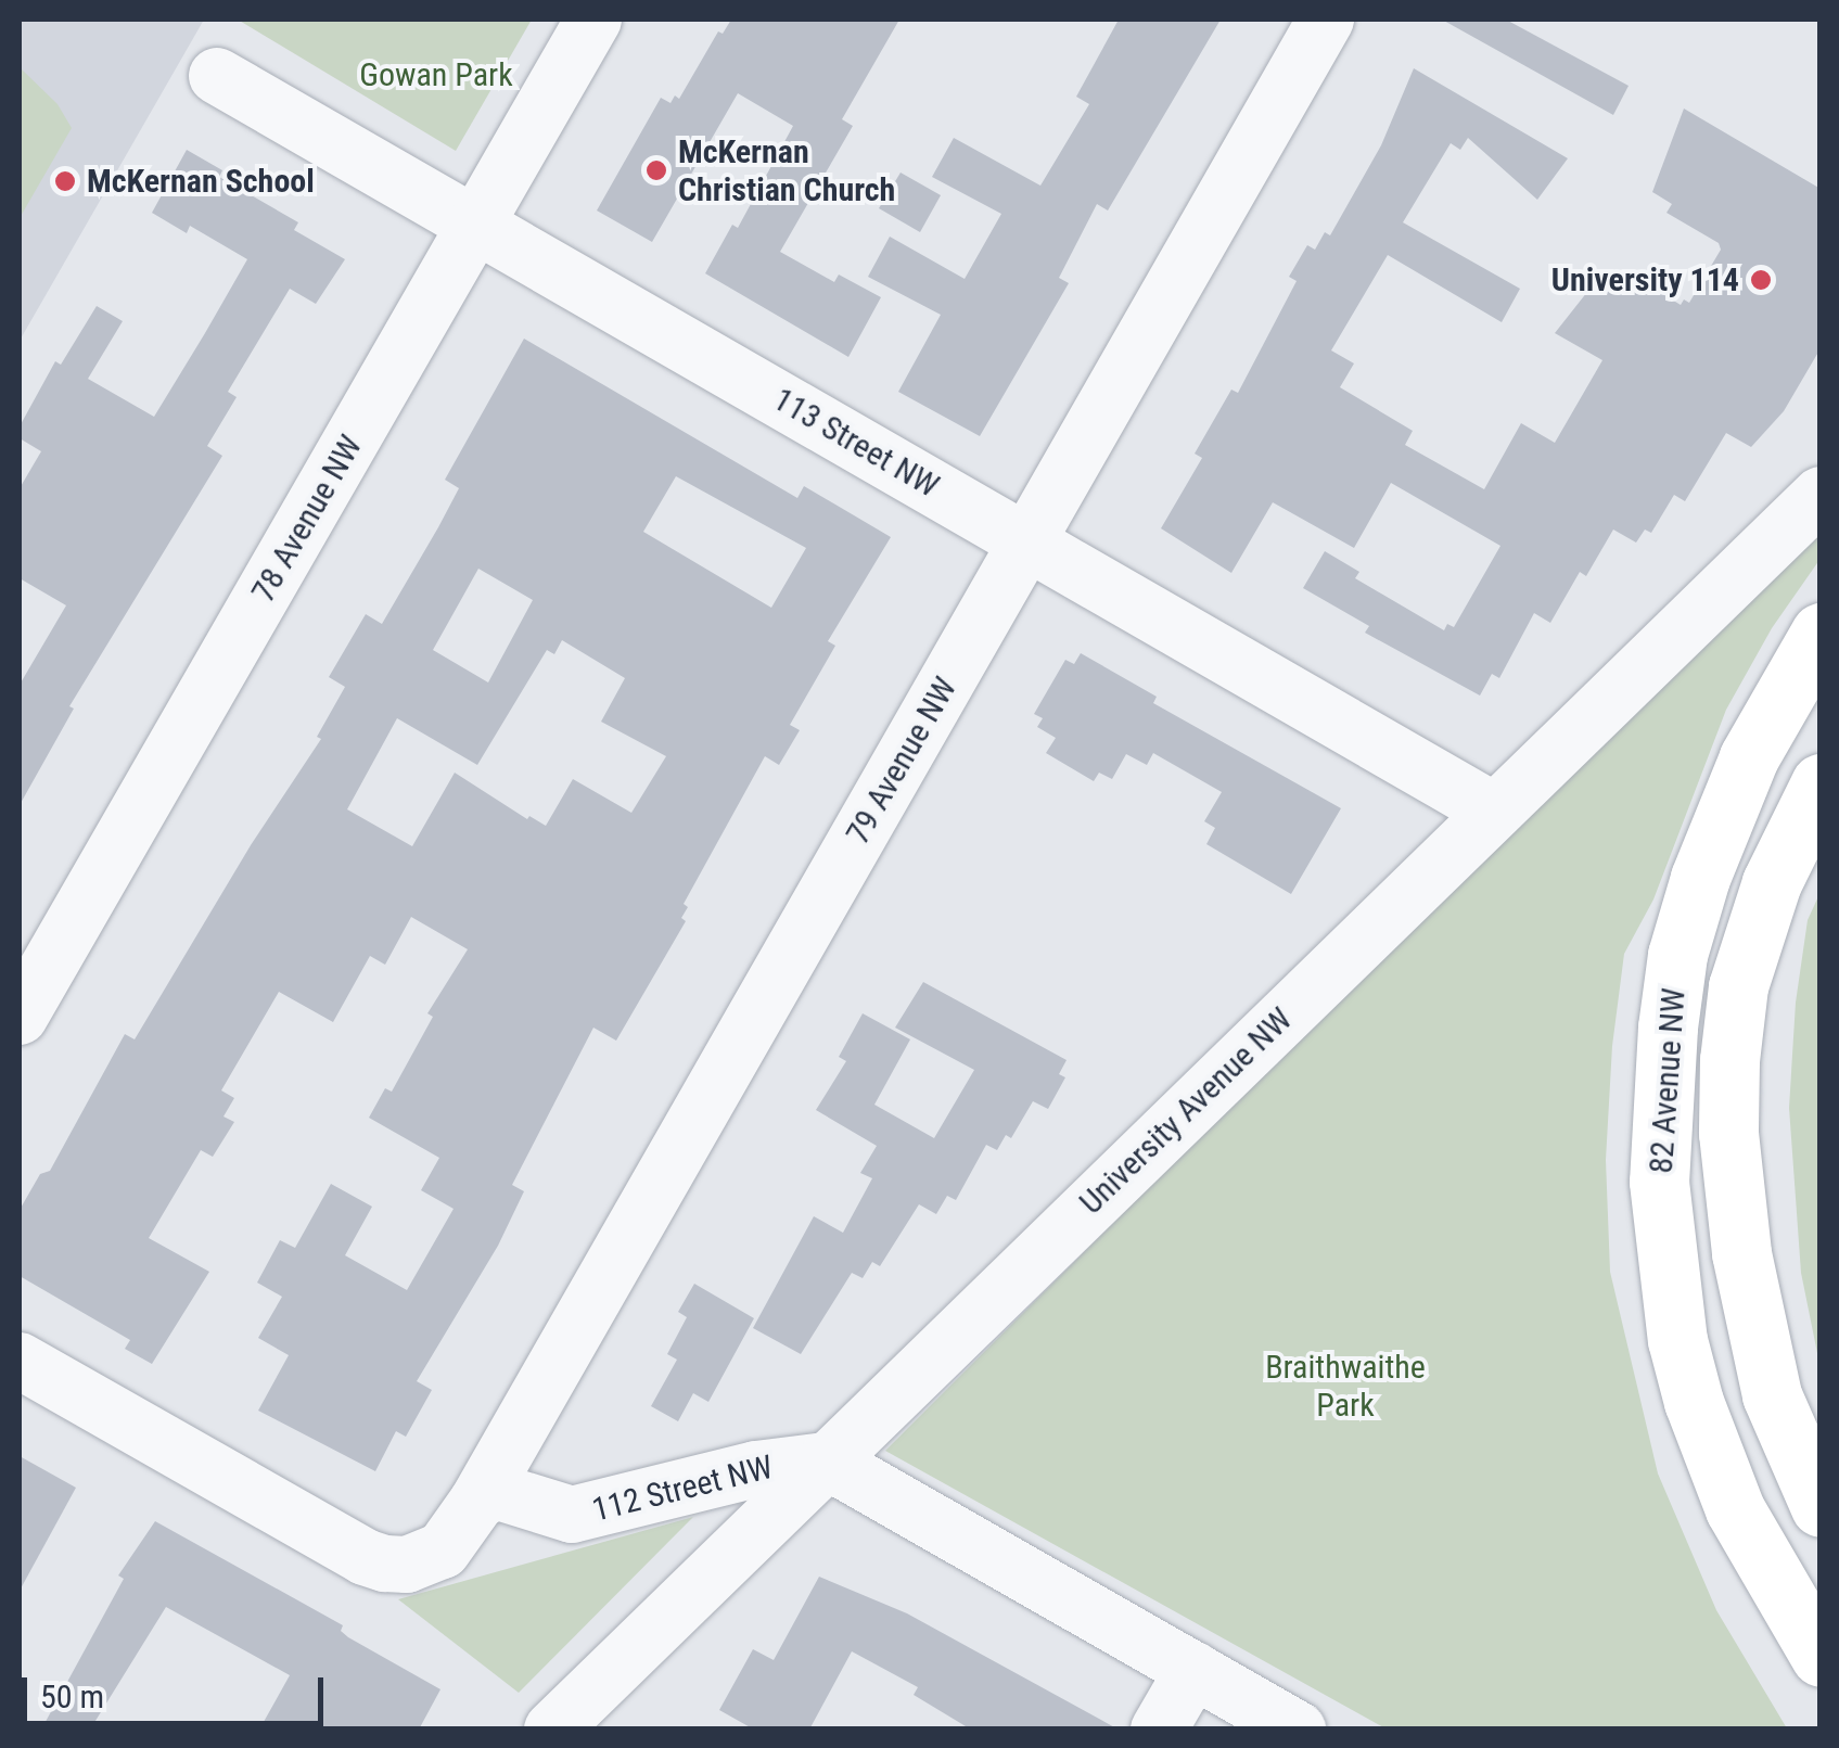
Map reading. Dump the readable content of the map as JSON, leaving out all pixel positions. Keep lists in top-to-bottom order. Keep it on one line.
{"streets":{"main road":["82 Avenue NW"],"street":["113 Street NW","78 Avenue NW","79 Avenue NW","University Avenue NW","112 Street NW"]},"crossings":[["113 Street NW","78 Avenue NW"],["113 Street NW","79 Avenue NW"],["113 Street NW","University Avenue NW"],["79 Avenue NW","112 Street NW"],["University Avenue NW","112 Street NW"]],"parks":["Gowan Park","Braithwaithe Park"],"places":["McKernan Christian Church","McKernan School","University 114"],"scale_bar":"50 m"}
